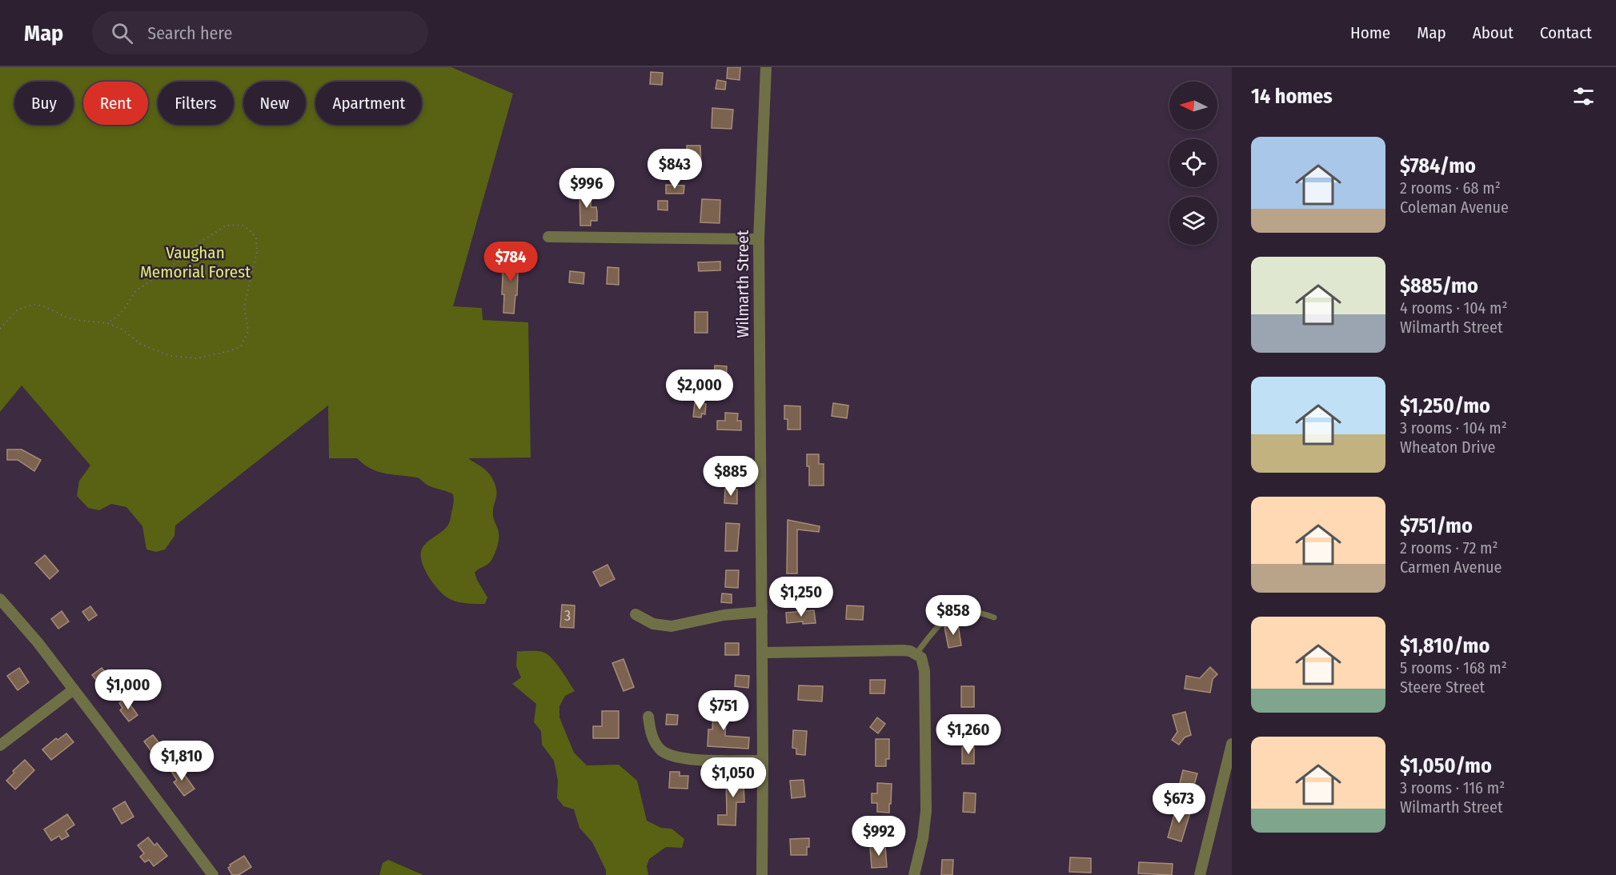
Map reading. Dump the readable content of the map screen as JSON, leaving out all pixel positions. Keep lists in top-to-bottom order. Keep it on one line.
{"streets":{"street":["Wilmarth Street"]},"parks":["Vaughan Memorial Forest"],"house_numbers":["3"],"north":"left","page":{"header":"Map","search":"Search here","nav":["Home","Map","About","Contact"],"heading":"14 homes","chip":["Buy","Rent","Filters","New","Apartment"],"list":[{"name":"$784/mo","note":"2 rooms · 68 m² · Coleman Avenue"},{"name":"$885/mo","note":"4 rooms · 104 m² · Wilmarth Street"},{"name":"$1,250/mo","note":"3 rooms · 104 m² · Wheaton Drive"},{"name":"$751/mo","note":"2 rooms · 72 m² · Carmen Avenue"},{"name":"$1,810/mo","note":"5 rooms · 168 m² · Steere Street"},{"name":"$1,050/mo","note":"3 rooms · 116 m² · Wilmarth Street"}],"price":["$843","$996","$784","$2,000","$885","$1,250","$858","$1,000","$751","$1,260","$1,810","$1,050","$673","$992"]}}
